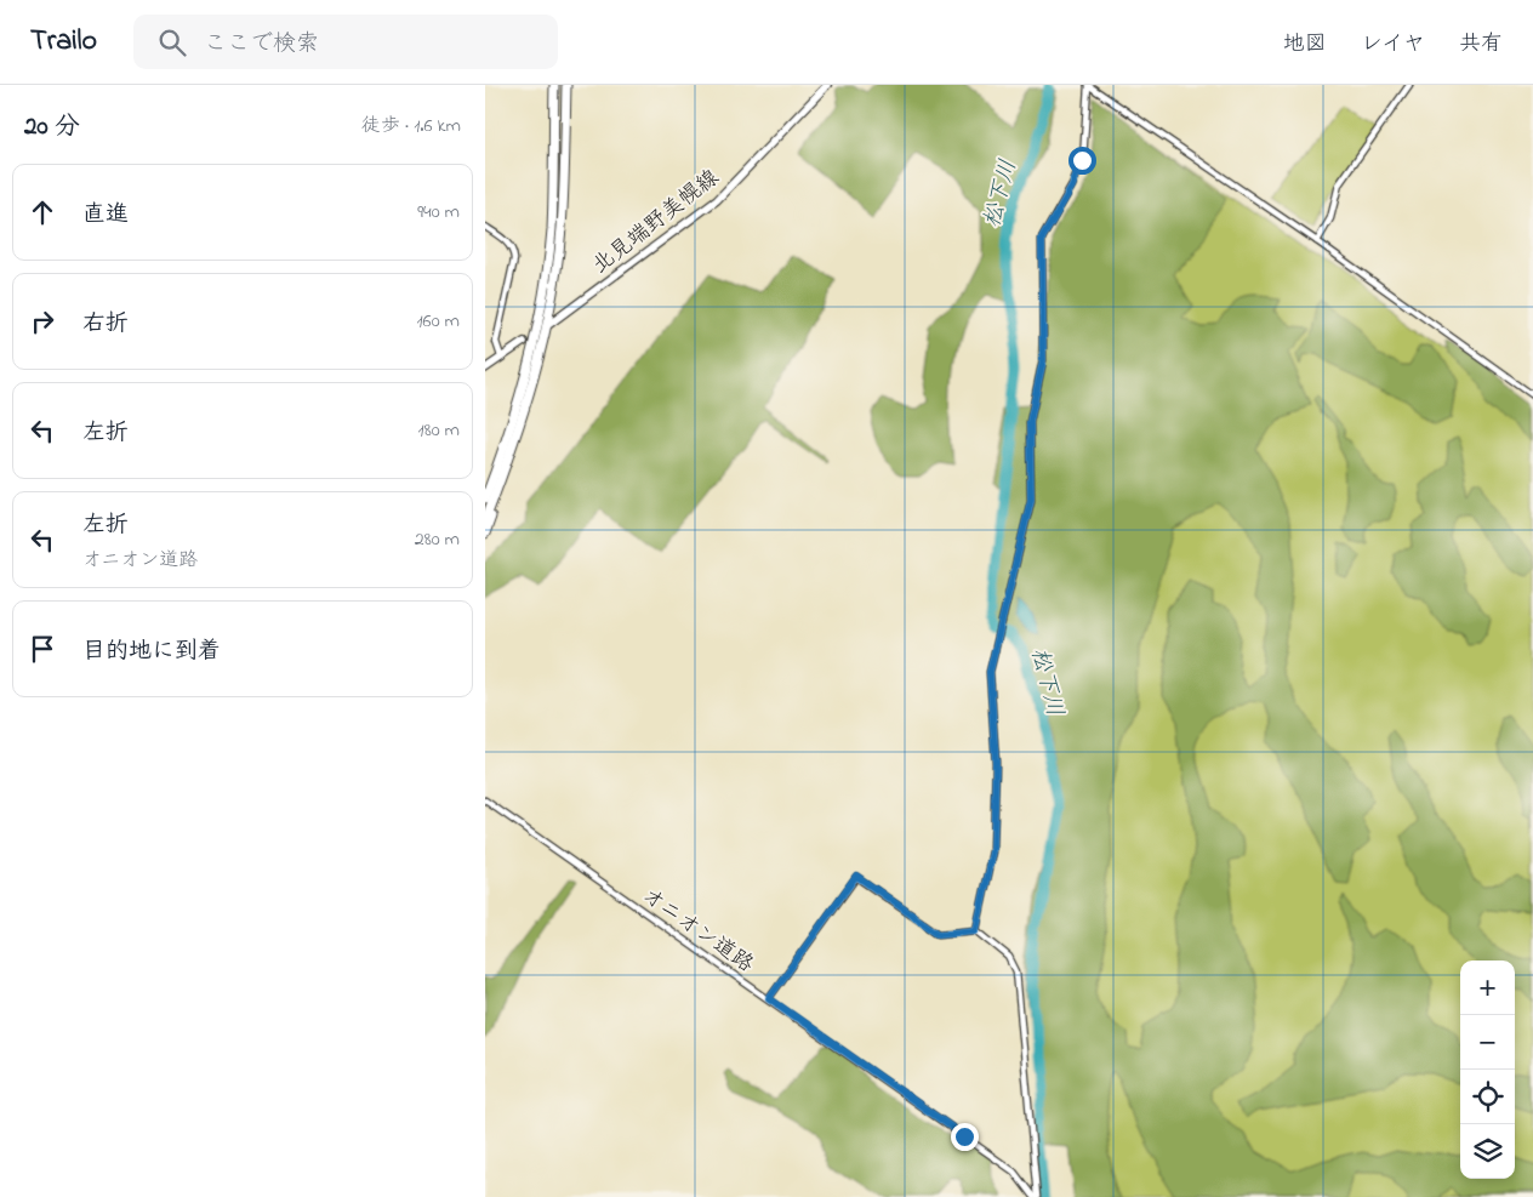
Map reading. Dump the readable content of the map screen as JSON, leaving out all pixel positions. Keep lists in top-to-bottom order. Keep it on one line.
{"streets":{"main road":["北見端野美幌線"],"street":["オニオン道路"]},"water":["松下川"],"page":{"header":"Trailo","search":"ここで検索","nav":["地図","レイヤ","共有"],"heading":["20 分","徒歩 · 1.6 km"],"list":[["直進","940 m"],["右折","160 m"],["左折","180 m"],["左折","オニオン道路","280 m"],"目的地に到着"],"map_buttons":["+","−"]}}
